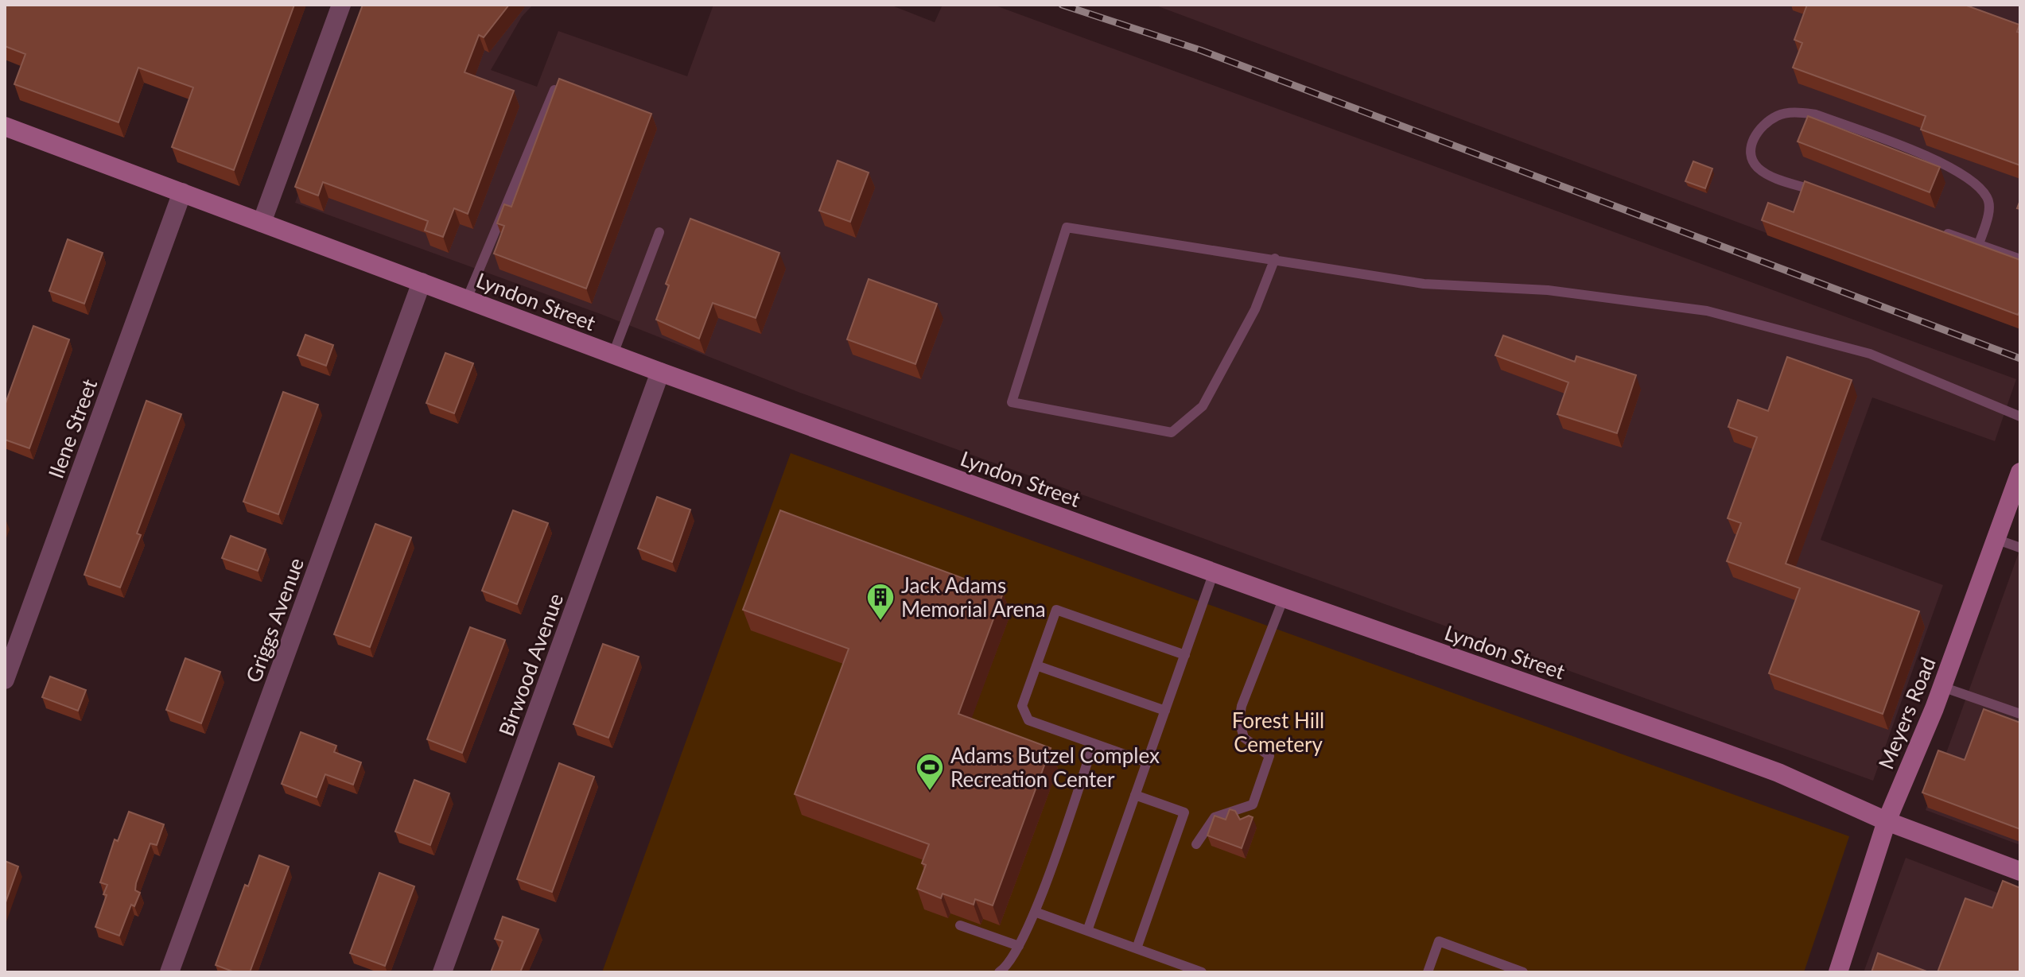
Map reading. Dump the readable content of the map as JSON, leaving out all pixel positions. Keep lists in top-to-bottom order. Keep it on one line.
{"streets":{"street":["Lyndon Street","Ilene Street","Griggs Avenue","Birwood Avenue","Meyers Road"]},"crossings":[["Lyndon Street","Ilene Street"],["Lyndon Street","Griggs Avenue"],["Lyndon Street","Birwood Avenue"],["Lyndon Street","Meyers Road"]],"parks":["Forest Hill Cemetery"],"places":{"building":["Jack Adams Memorial Arena"],"sports":["Adams Butzel Complex Recreation Center"]}}
